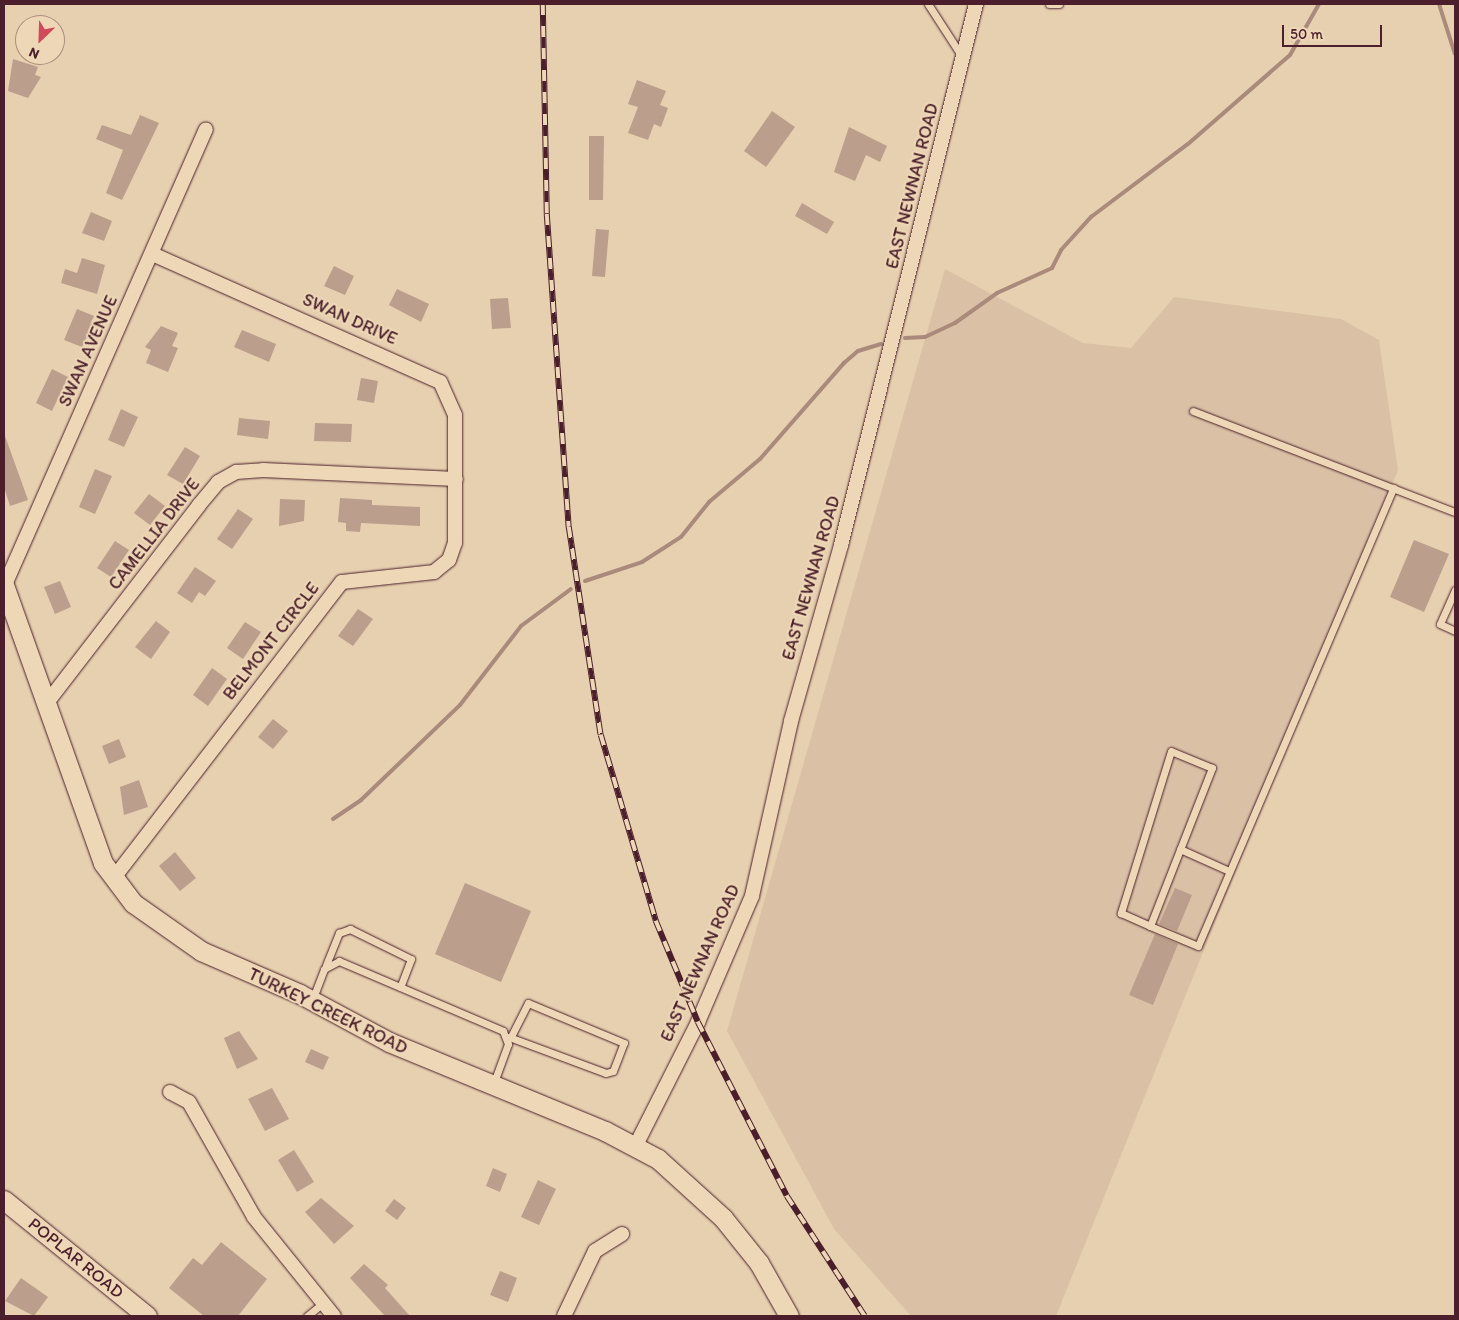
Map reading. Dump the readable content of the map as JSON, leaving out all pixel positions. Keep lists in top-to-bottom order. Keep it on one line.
{"streets":{"street":["EAST NEWNAN ROAD","SWAN DRIVE","SWAN AVENUE","CAMELLIA DRIVE","BELMONT CIRCLE","TURKEY CREEK ROAD","POPLAR ROAD"]},"crossings":[["EAST NEWNAN ROAD","TURKEY CREEK ROAD"],["SWAN DRIVE","SWAN AVENUE"],["SWAN DRIVE","CAMELLIA DRIVE"],["SWAN DRIVE","BELMONT CIRCLE"],["SWAN AVENUE","TURKEY CREEK ROAD"],["CAMELLIA DRIVE","BELMONT CIRCLE"],["CAMELLIA DRIVE","TURKEY CREEK ROAD"],["BELMONT CIRCLE","TURKEY CREEK ROAD"]],"scale_bar":"50 m","north":"bottom left"}
